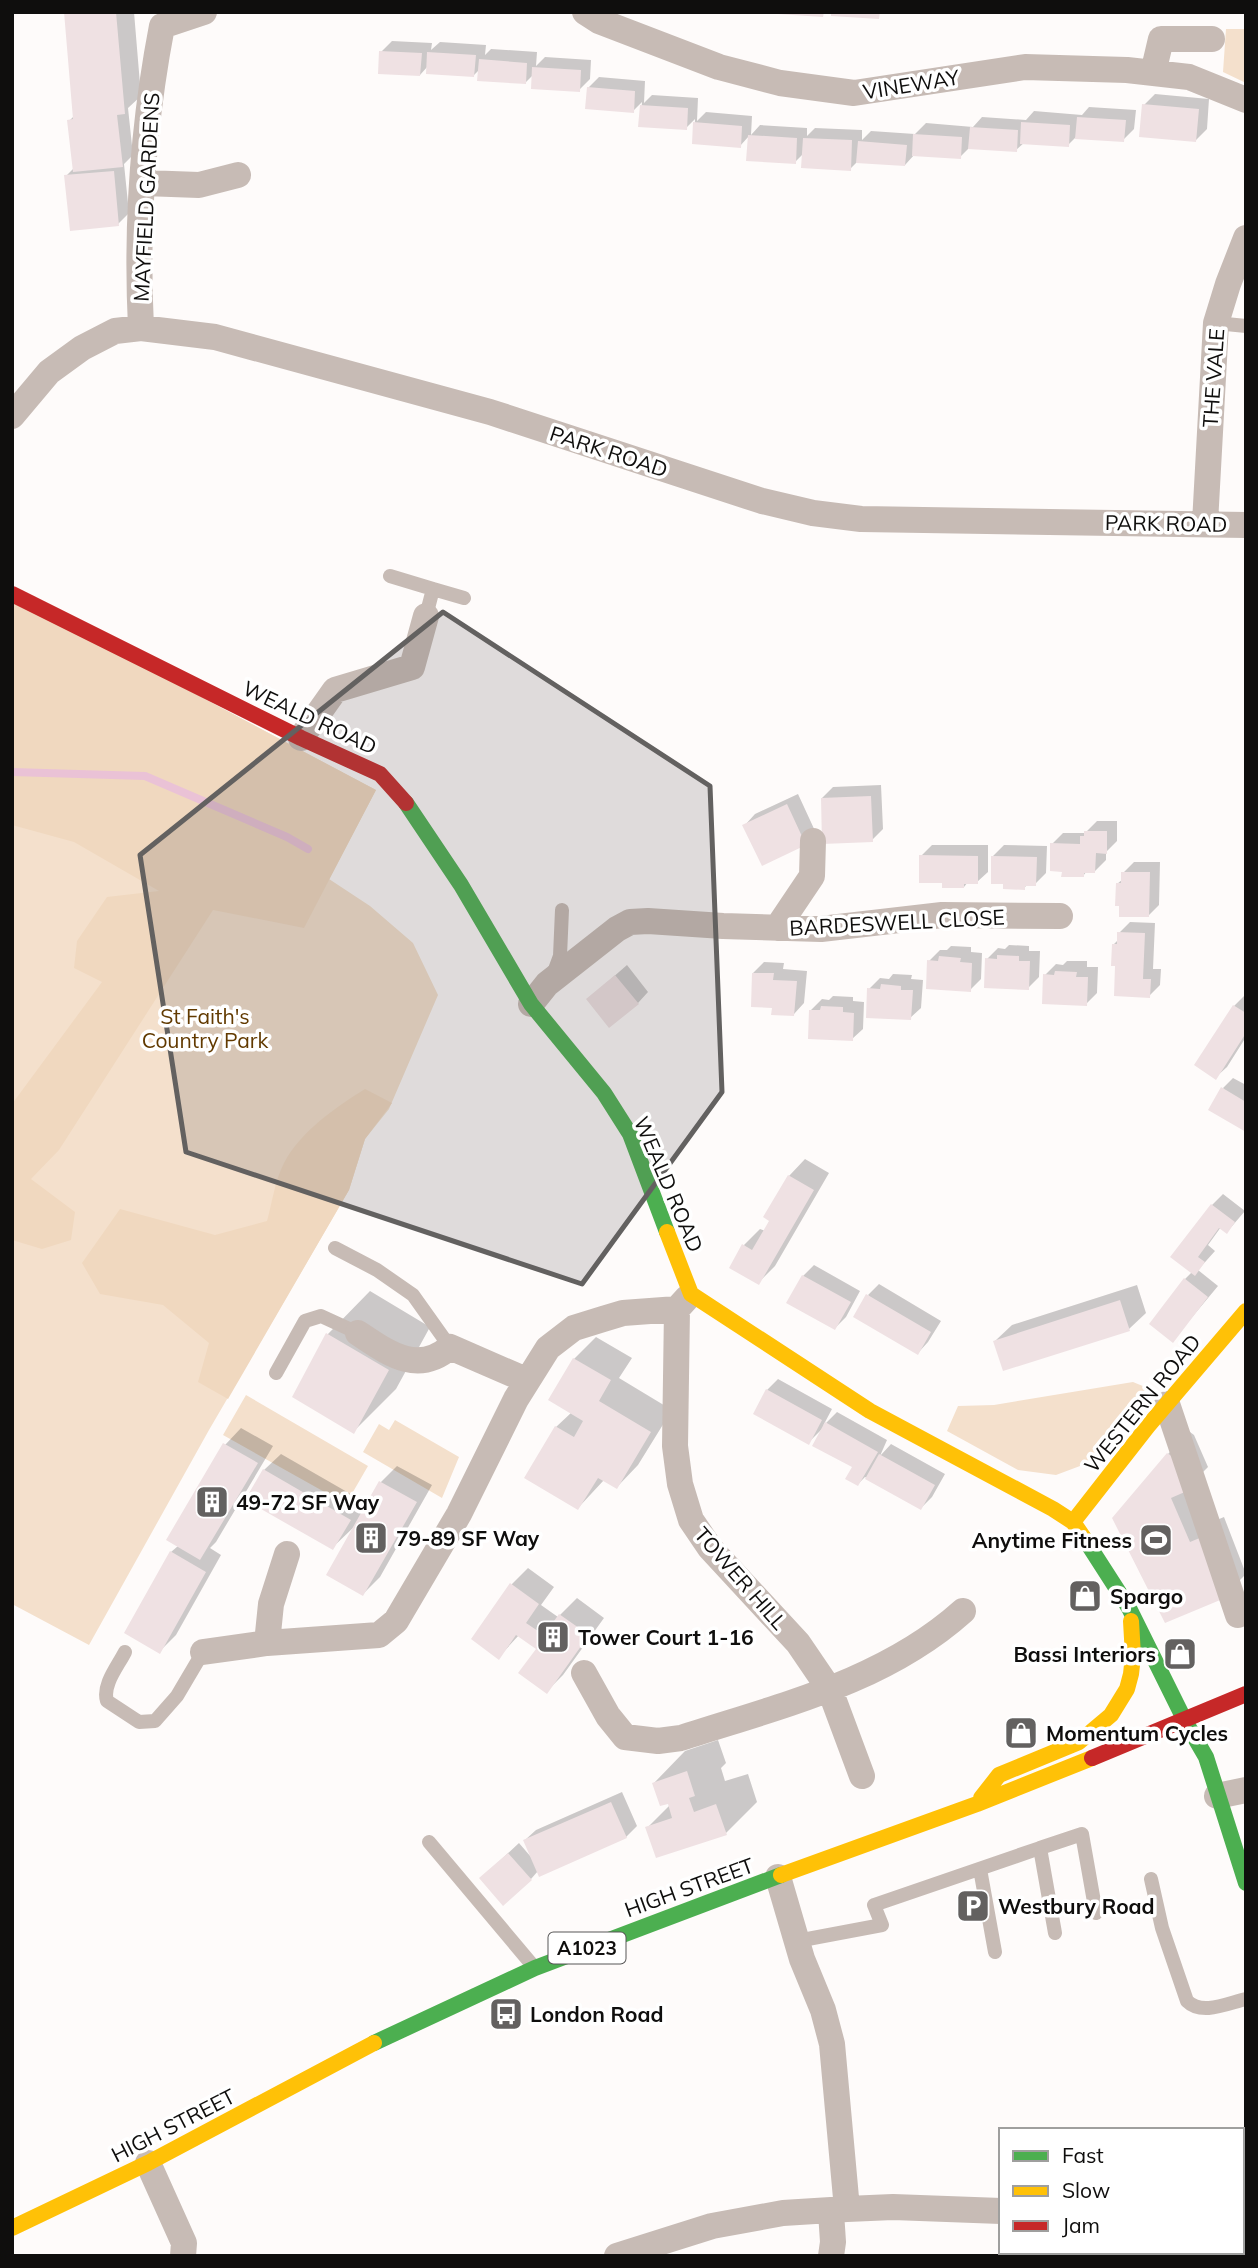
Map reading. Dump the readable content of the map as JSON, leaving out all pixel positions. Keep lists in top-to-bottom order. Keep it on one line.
{"streets":{"street":["VINEWAY","MAYFIELD GARDENS","THE VALE","PARK ROAD","WEALD ROAD","BARDESWELL CLOSE","WESTERN ROAD","TOWER HILL","HIGH STREET","A1023"]},"crossings":[["MAYFIELD GARDENS","PARK ROAD"],["THE VALE","PARK ROAD"],["WEALD ROAD","BARDESWELL CLOSE"],["WEALD ROAD","TOWER HILL"]],"parks":["St Faith's Country Park"],"places":{"building":["49-72 SF Way","79-89 SF Way","Tower Court 1-16"],"sports":["Anytime Fitness"],"shop":["Spargo","Bassi Interiors","Momentum Cycles"],"parking":["Westbury Road"],"bus stop":["London Road"]},"legend":["Fast","Slow","Jam"]}
